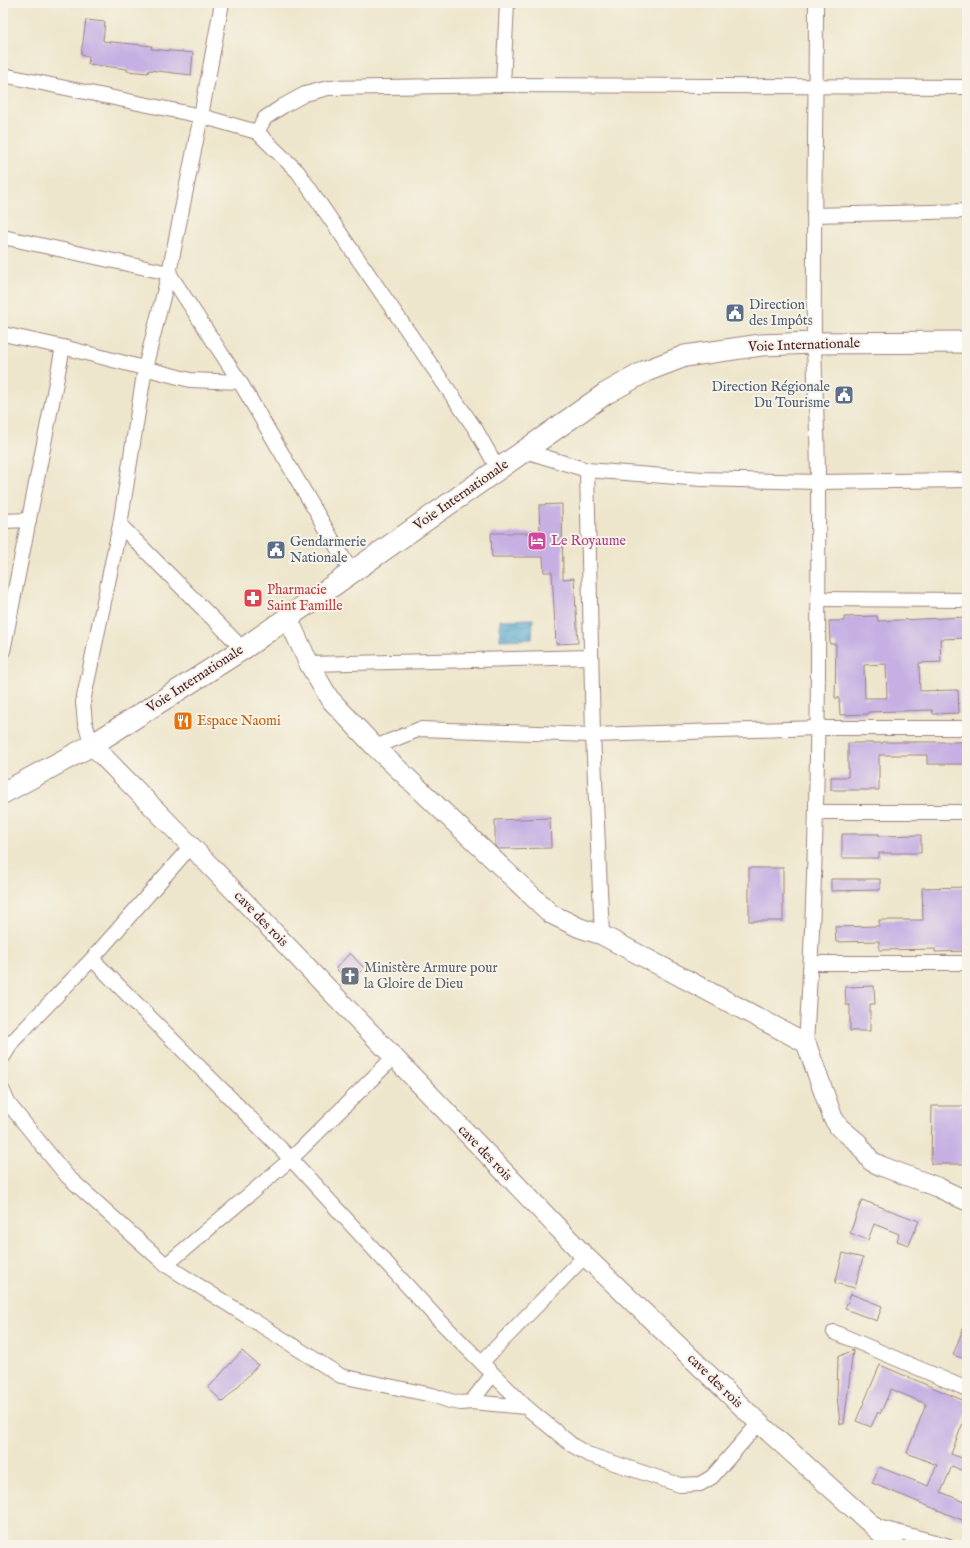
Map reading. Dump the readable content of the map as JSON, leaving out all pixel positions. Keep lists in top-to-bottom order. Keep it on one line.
{"streets":{"main road":["Voie Internationale"],"street":["cave des rois"]},"crossings":[["Voie Internationale","cave des rois"]],"places":{"public building":["Direction des Impôts","Direction Régionale Du Tourisme","Gendarmerie Nationale"],"hotel":["Le Royaume"],"pharmacy":["Pharmacie Saint Famille"],"restaurant":["Espace Naomi"],"church":["Ministère Armure pour la Gloire de Dieu"]}}
